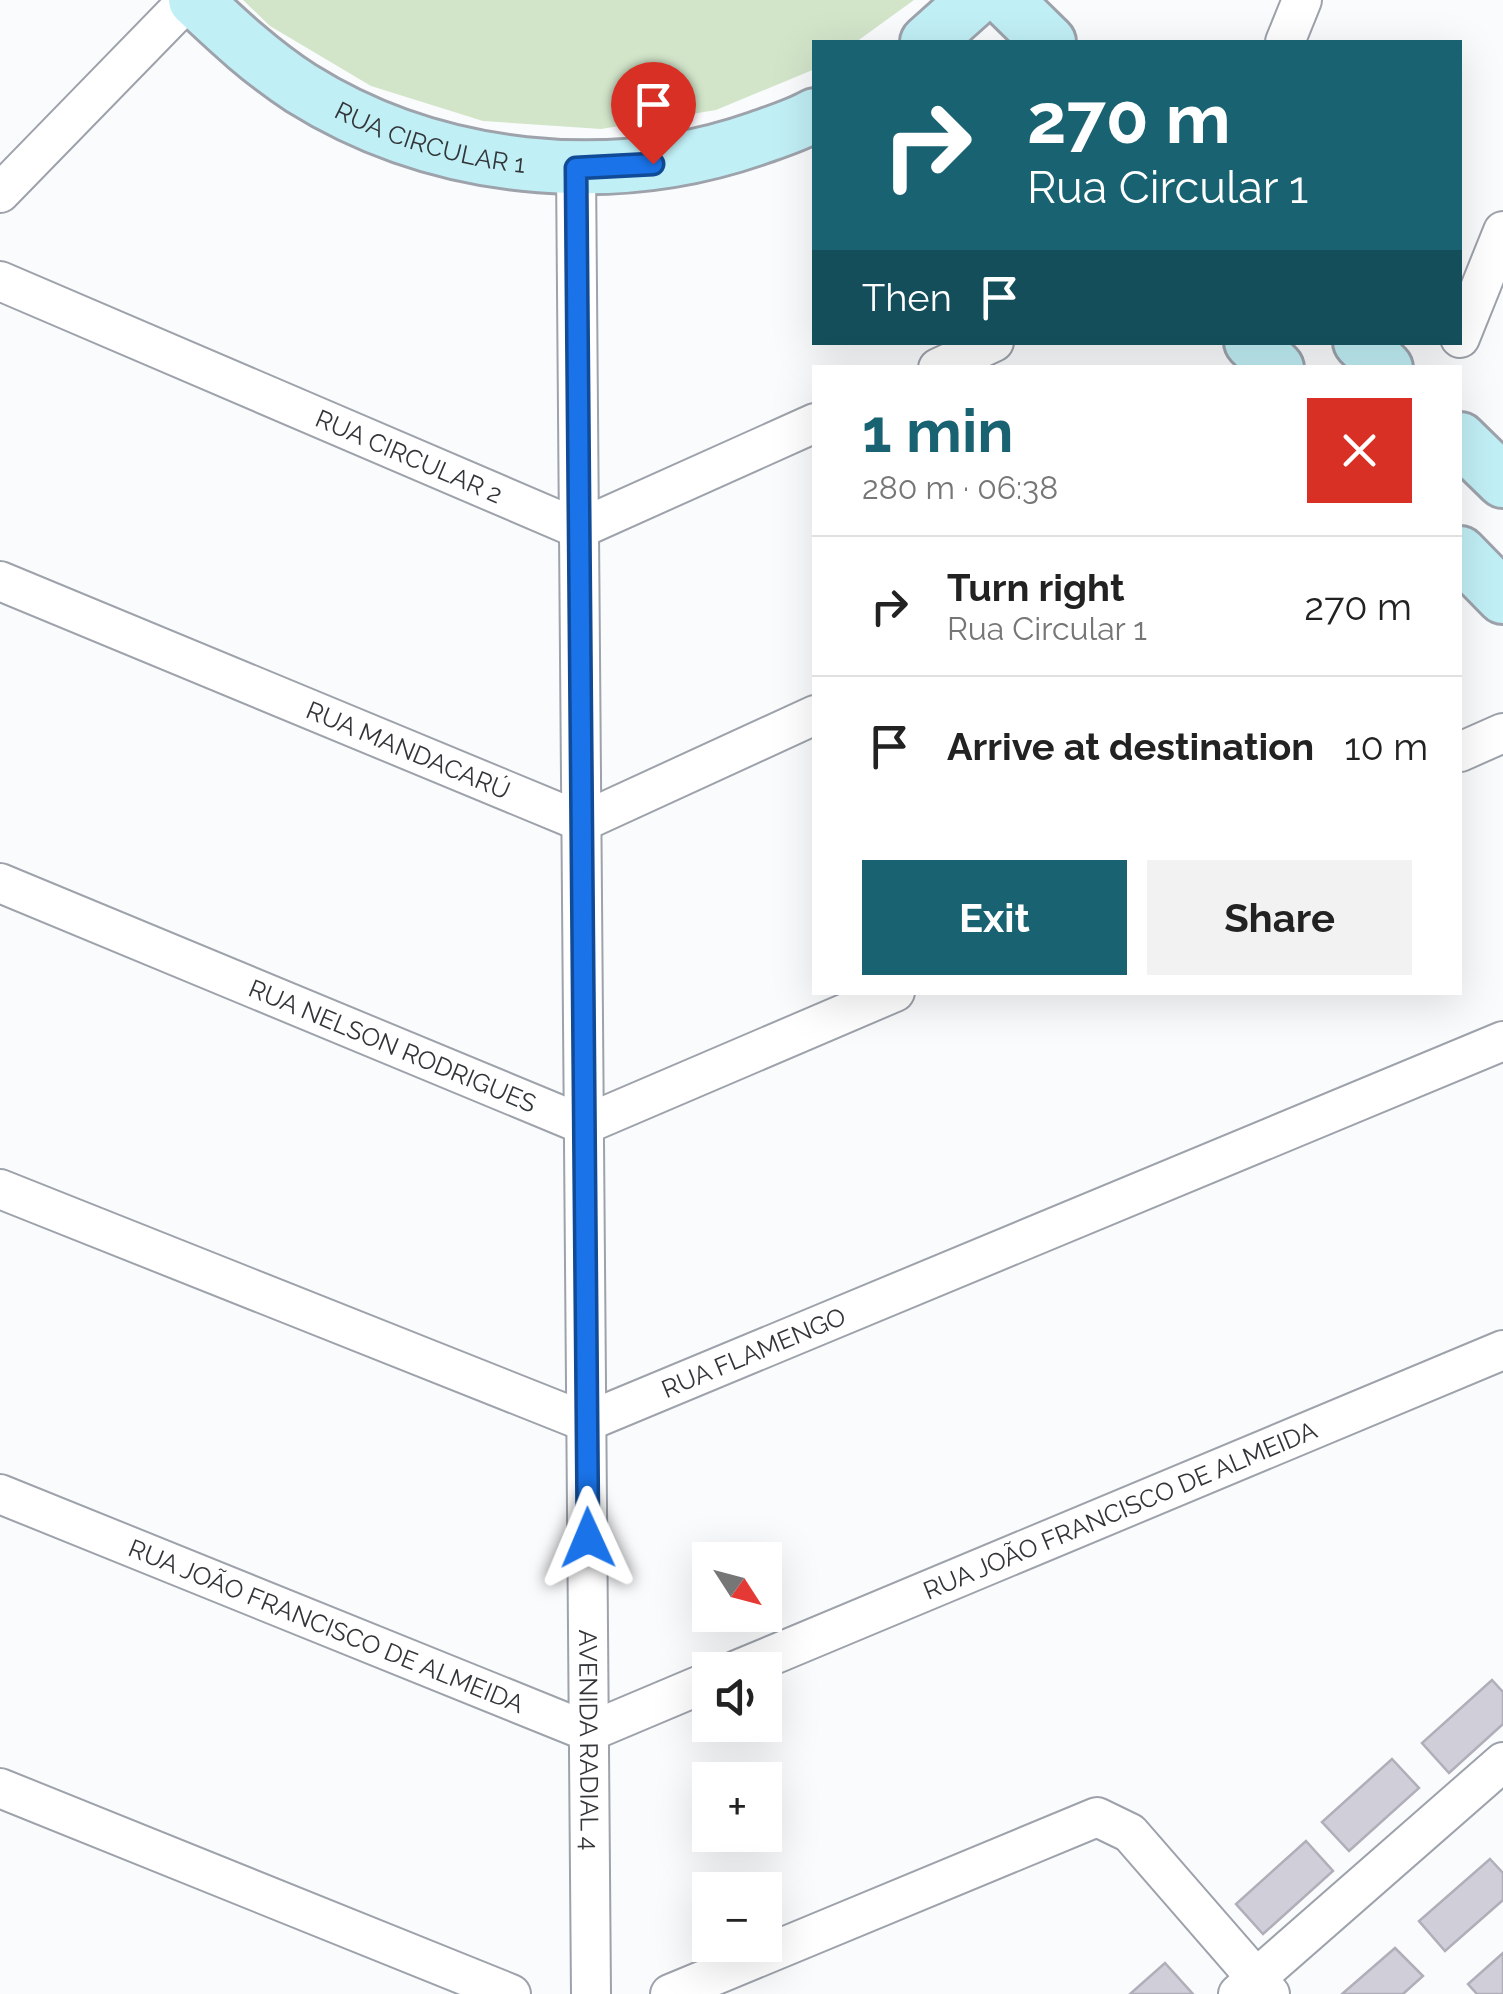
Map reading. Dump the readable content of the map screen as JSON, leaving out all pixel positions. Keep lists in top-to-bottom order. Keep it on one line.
{"streets":{"street":["RUA CIRCULAR 1","RUA CIRCULAR 2","RUA MANDACARÚ","RUA NELSON RODRIGUES","RUA FLAMENGO","RUA JOÃO FRANCISCO DE ALMEIDA","AVENIDA RADIAL 4"]},"crossings":[["RUA CIRCULAR 1","AVENIDA RADIAL 4"],["RUA CIRCULAR 2","AVENIDA RADIAL 4"],["RUA MANDACARÚ","AVENIDA RADIAL 4"],["RUA NELSON RODRIGUES","AVENIDA RADIAL 4"],["RUA FLAMENGO","AVENIDA RADIAL 4"],["RUA JOÃO FRANCISCO DE ALMEIDA","AVENIDA RADIAL 4"]],"north":"bottom right","page":{"turn":["270 m","Rua Circular 1"],"then":"Then","heading":["1 min","280 m · 06:38"],"list":[{"name":"Turn right","note":"Rua Circular 1","value":"270 m"},{"name":"Arrive at destination","value":"10 m"}],"buttons":["Exit","Share"],"map_buttons":["+","−"]}}
